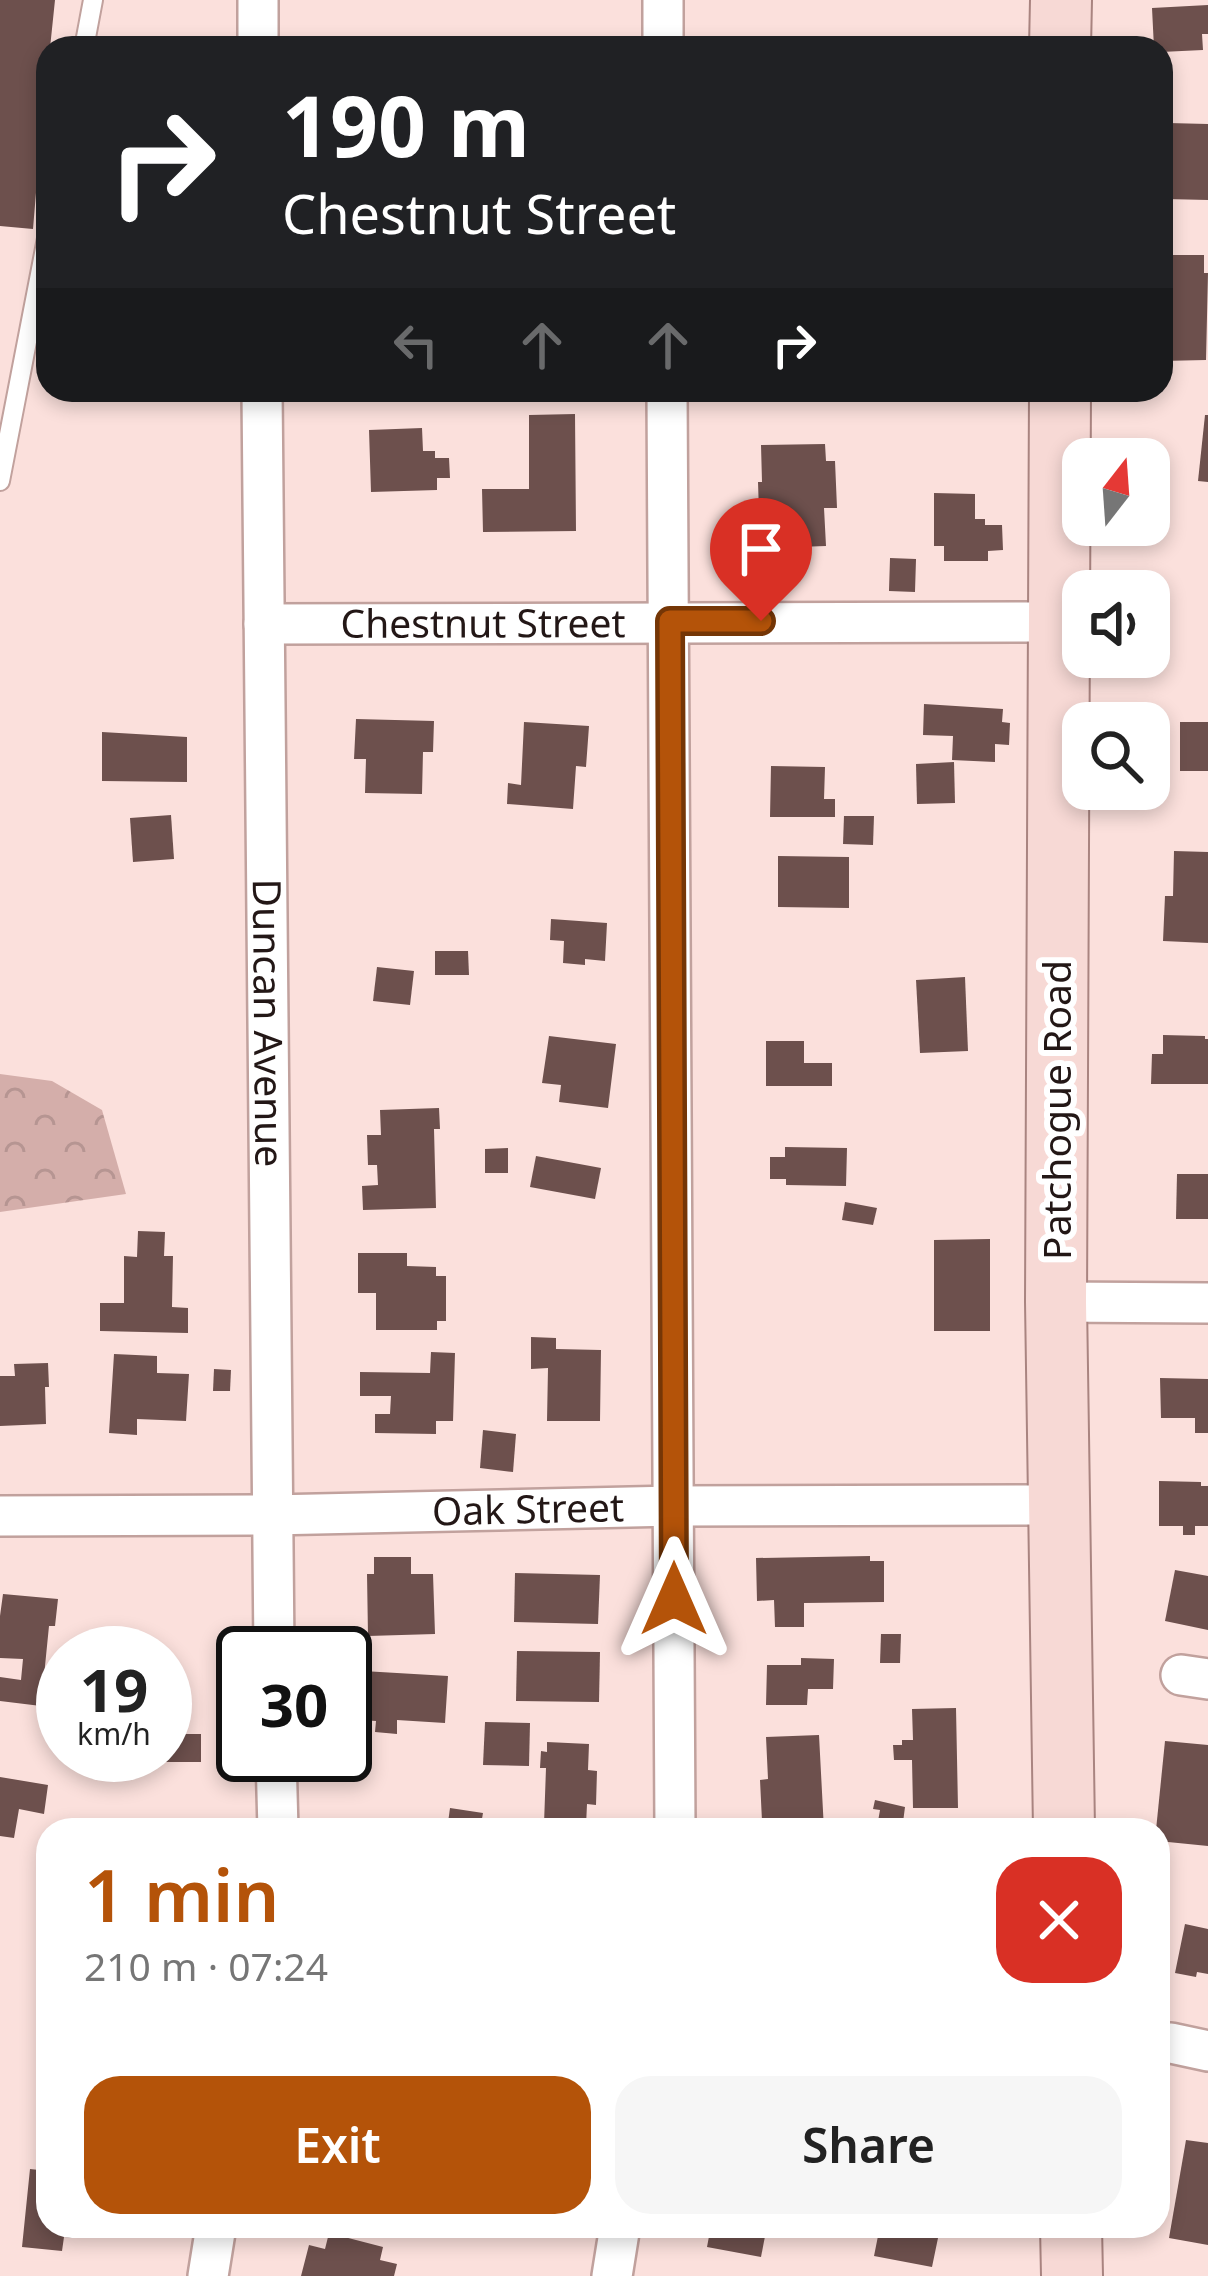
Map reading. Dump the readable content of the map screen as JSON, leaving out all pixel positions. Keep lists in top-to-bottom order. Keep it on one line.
{"streets":{"main road":["Patchogue Road"],"street":["Chestnut Street","Duncan Avenue","Oak Street"]},"crossings":[["Chestnut Street","Duncan Avenue"],["Chestnut Street","Patchogue Road"],["Duncan Avenue","Oak Street"],["Patchogue Road","Oak Street"]],"north":"top","page":{"turn":["190 m","Chestnut Street"],"speed":"19 km/h","limit":"30","heading":["1 min","210 m · 07:24"],"buttons":["Exit","Share"]}}
